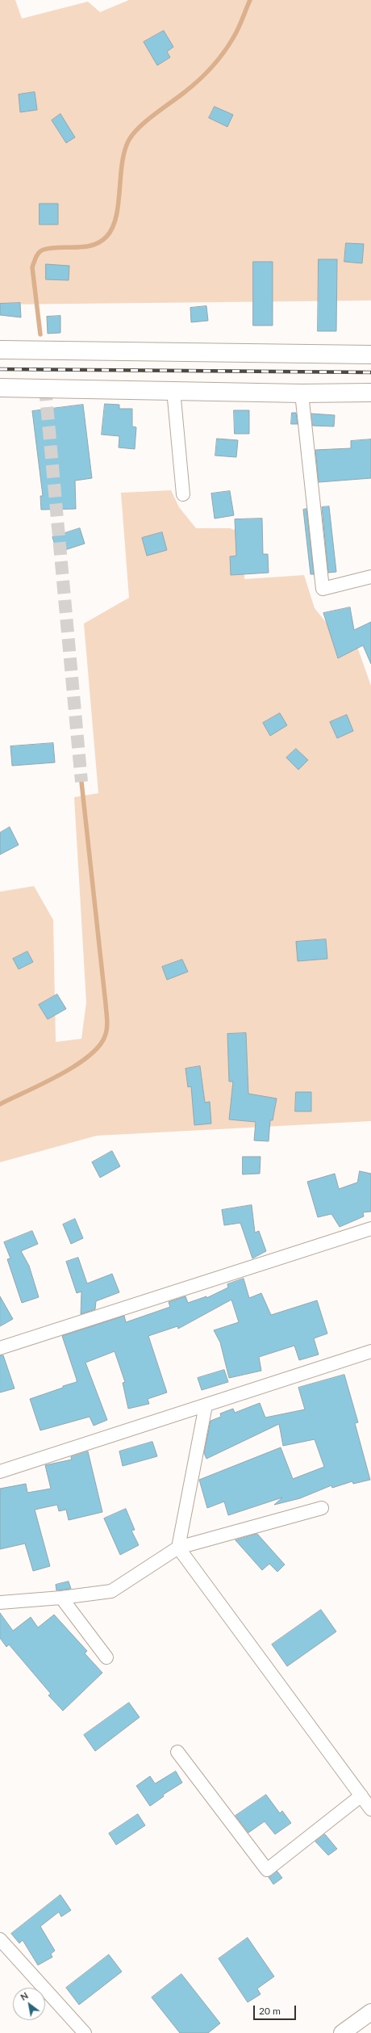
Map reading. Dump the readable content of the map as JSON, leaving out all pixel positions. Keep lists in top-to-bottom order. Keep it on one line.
{"scale_bar":"20 m","north":"top left"}
